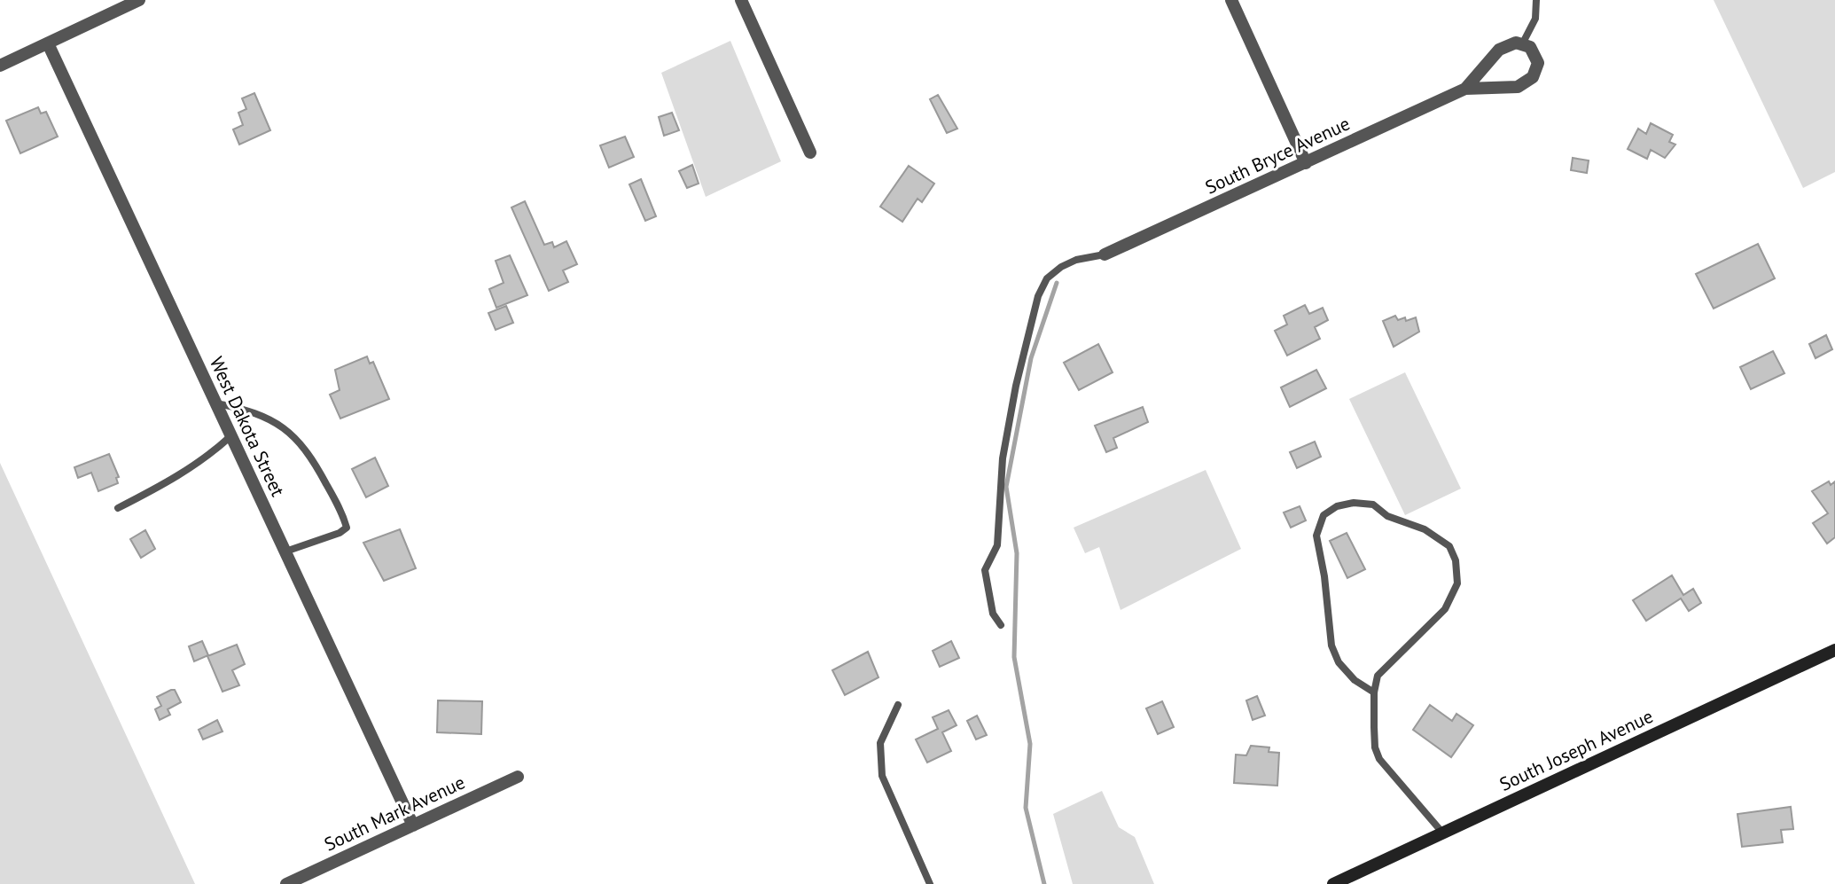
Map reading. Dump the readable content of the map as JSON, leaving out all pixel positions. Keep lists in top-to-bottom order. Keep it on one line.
{"streets":{"main road":["South Joseph Avenue"],"street":["South Bryce Avenue","West Dakota Street","South Mark Avenue"]},"crossings":[["West Dakota Street","South Mark Avenue"]]}
